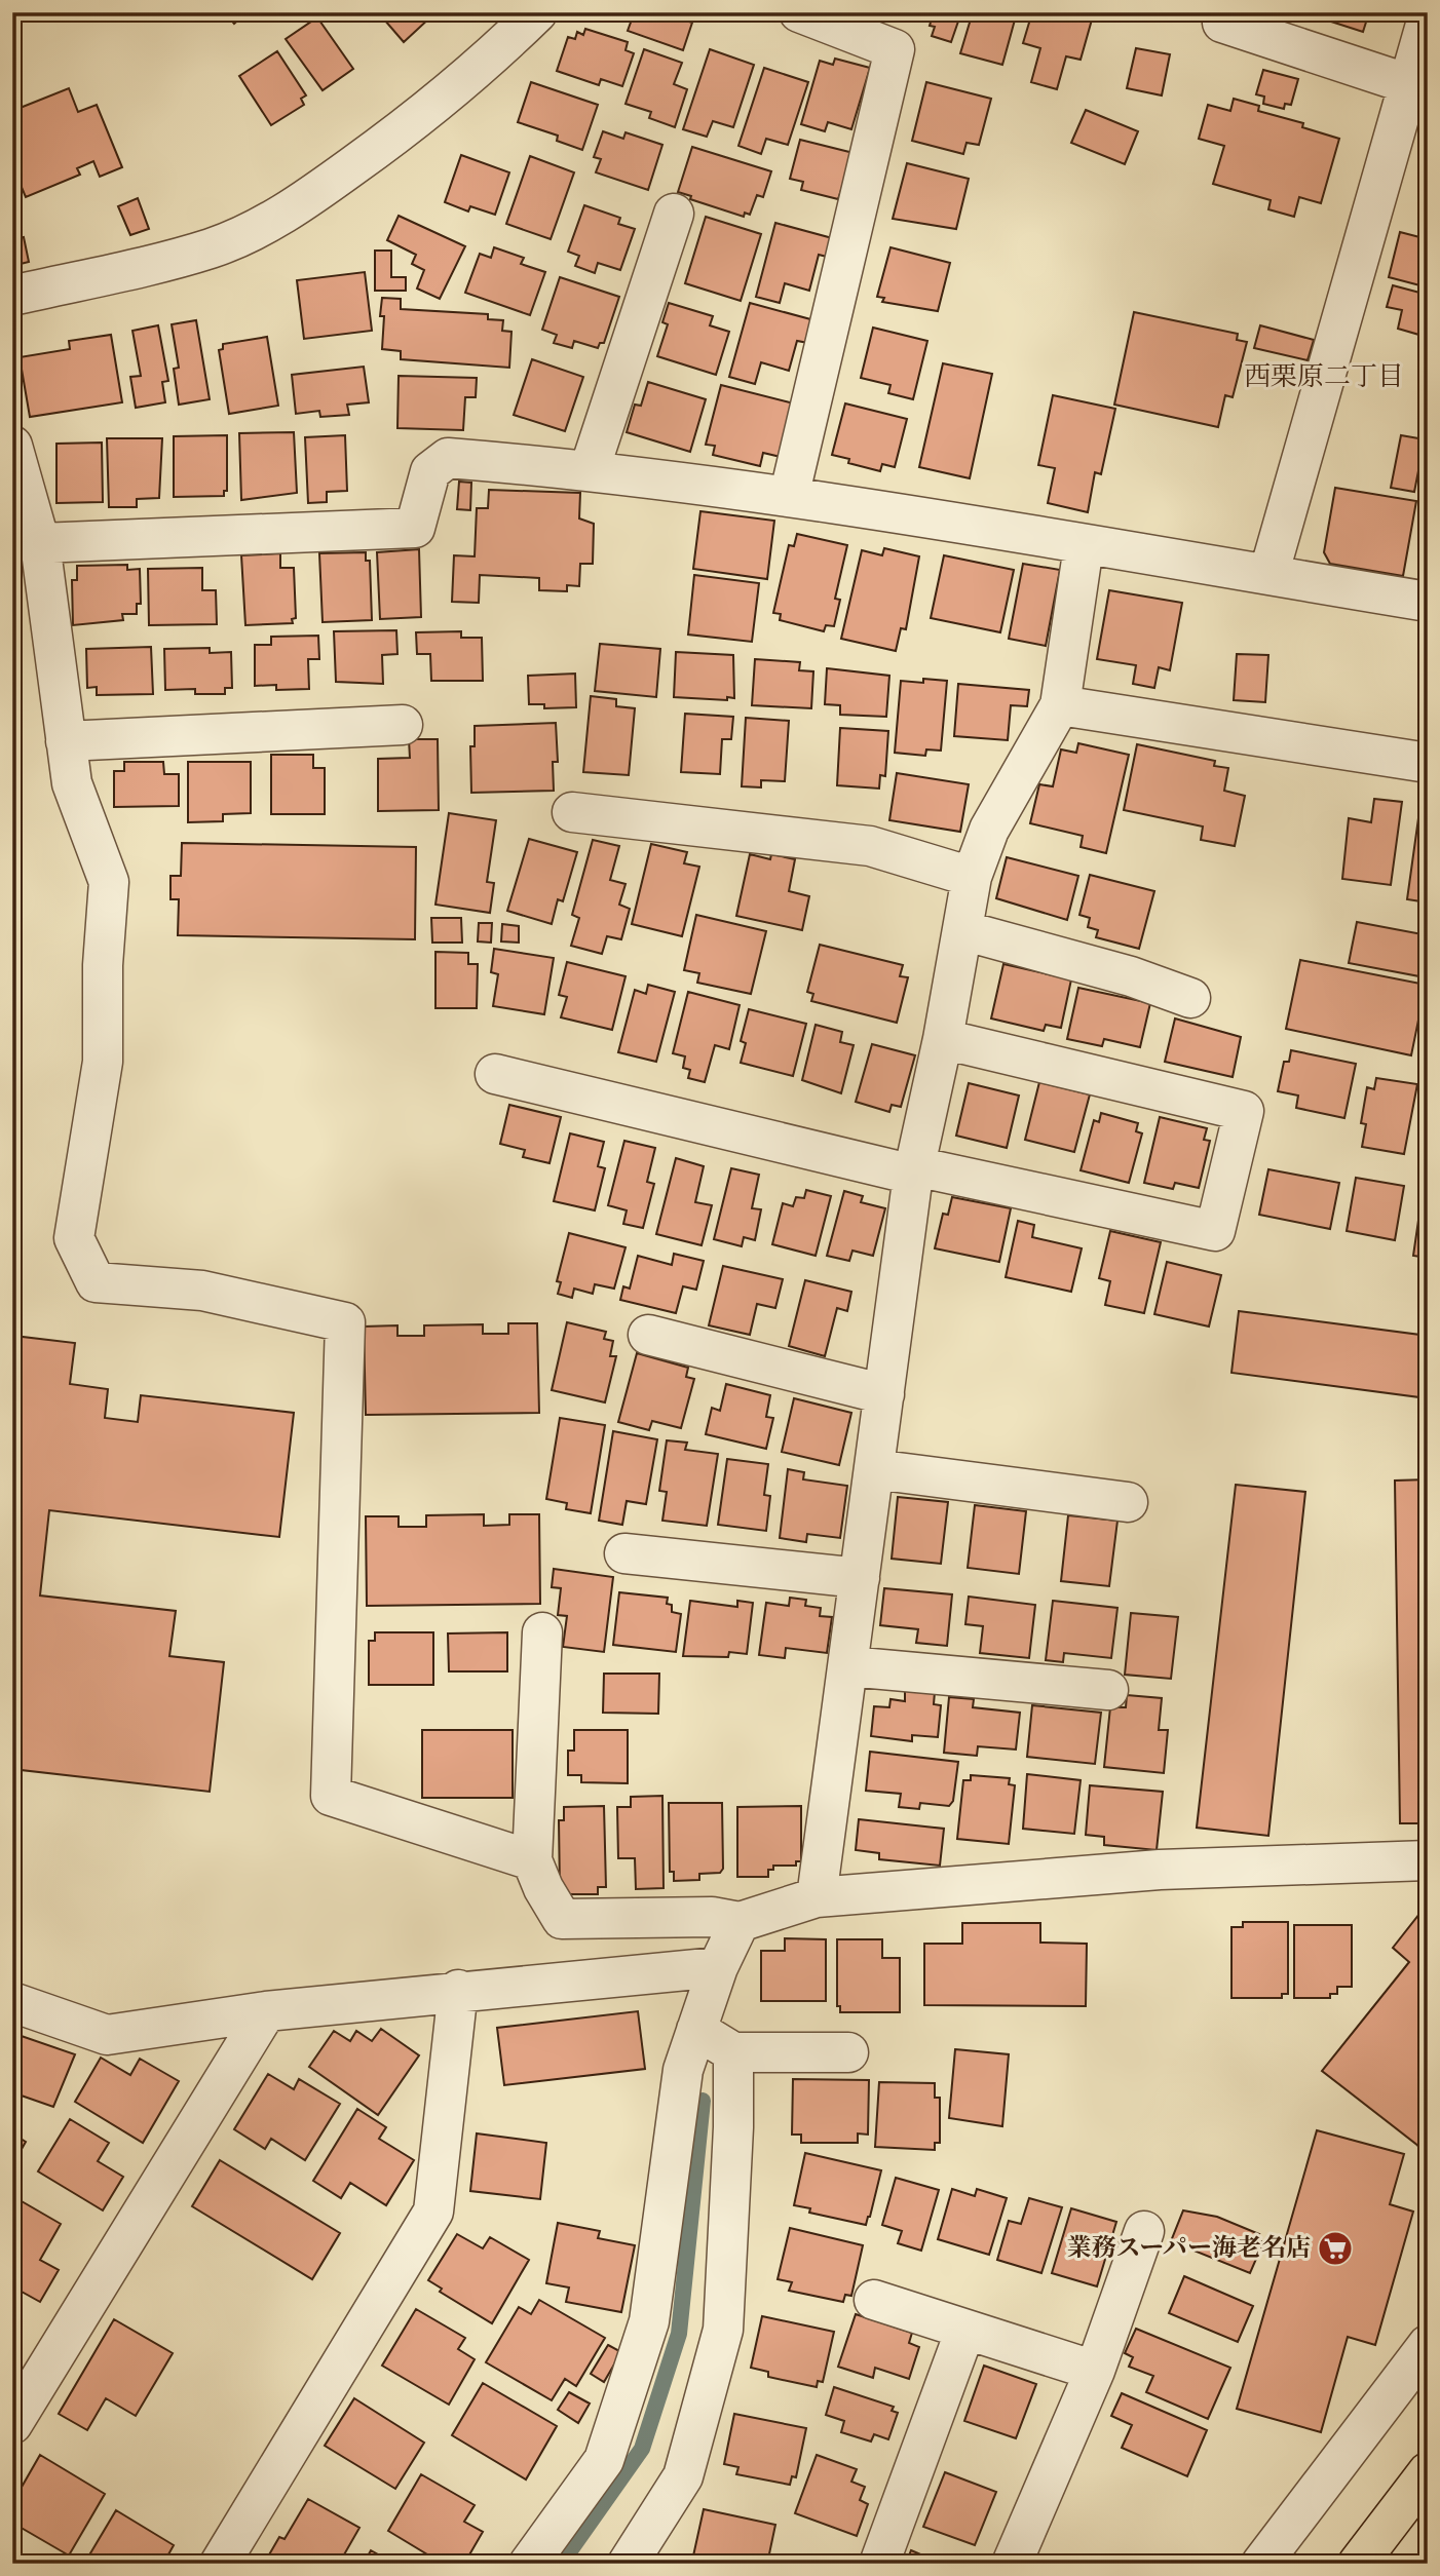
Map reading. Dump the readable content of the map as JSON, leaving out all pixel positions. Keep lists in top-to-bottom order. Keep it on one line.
{"districts":["西栗原二丁目"],"places":{"supermarket":["業務スーパー海老名店"]}}
